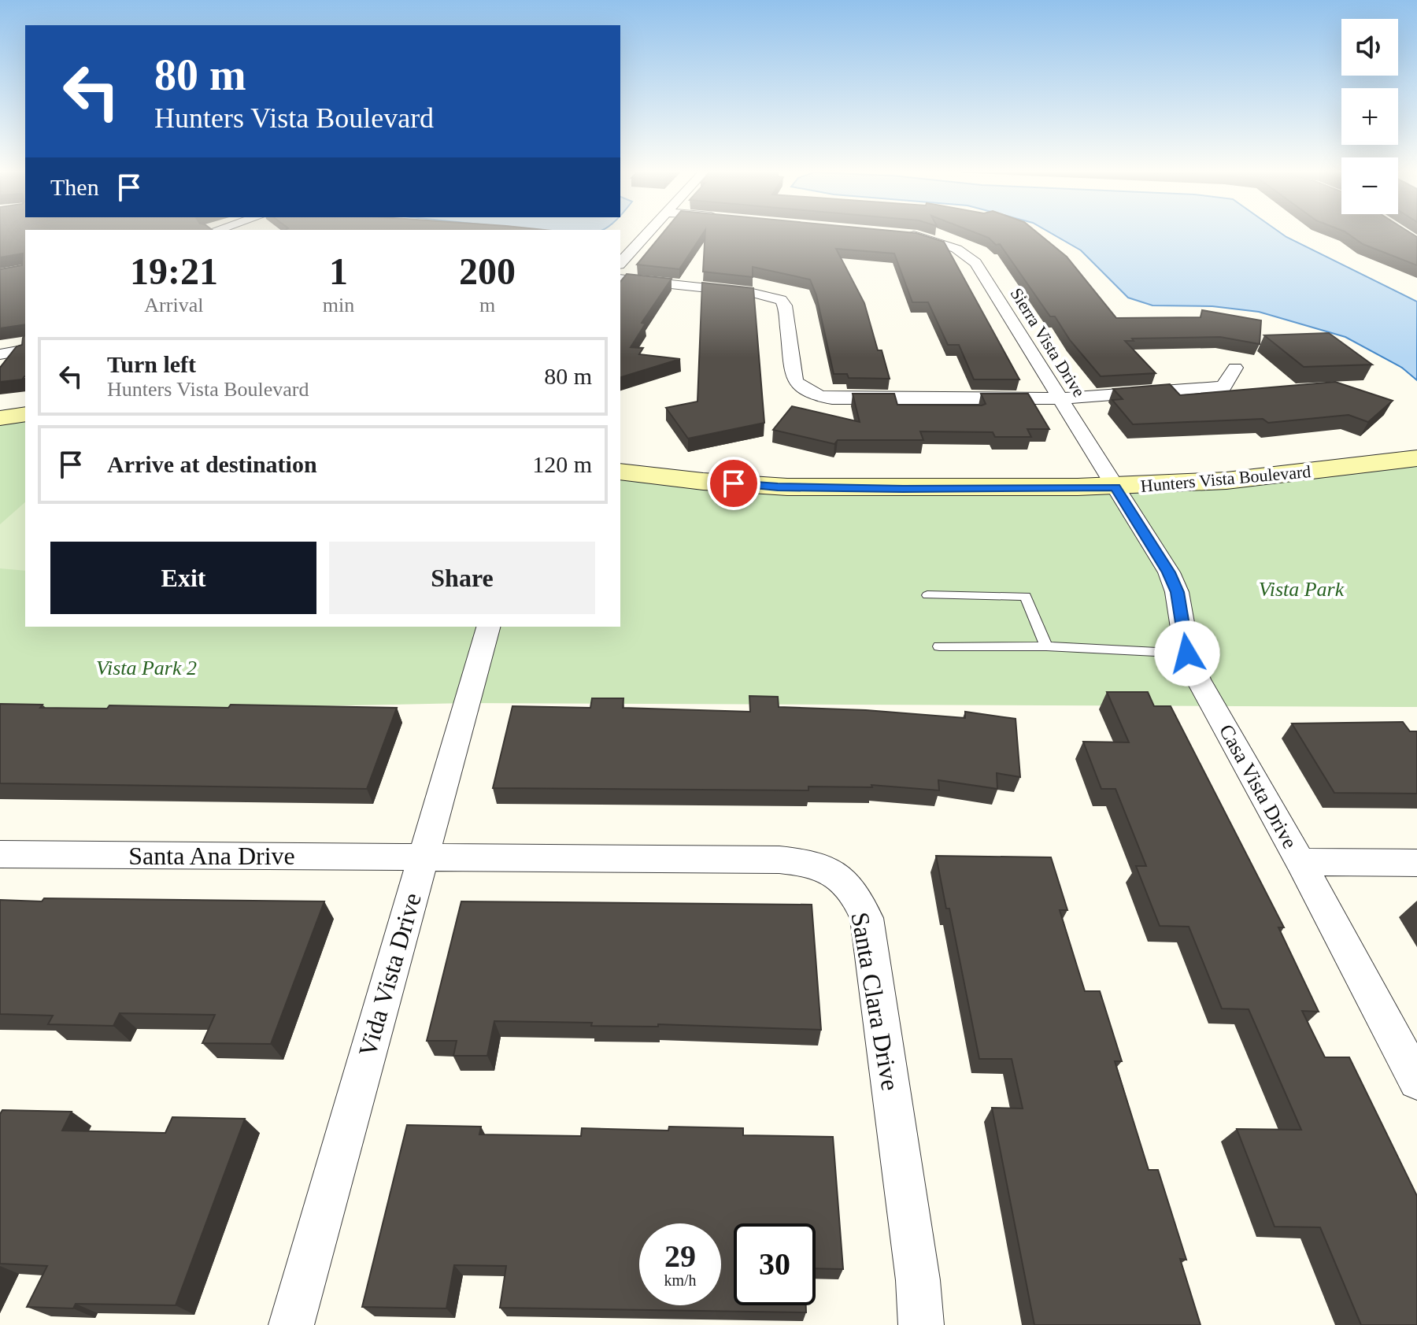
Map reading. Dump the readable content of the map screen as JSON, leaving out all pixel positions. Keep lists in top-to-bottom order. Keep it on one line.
{"streets":{"street":["Sierra Vista Drive","Hunters Vista Boulevard","Casa Vista Drive","Santa Ana Drive","Vida Vista Drive","Santa Clara Drive"]},"crossings":[["Sierra Vista Drive","Hunters Vista Boulevard"],["Sierra Vista Drive","Casa Vista Drive"],["Hunters Vista Boulevard","Casa Vista Drive"],["Santa Ana Drive","Vida Vista Drive"],["Santa Ana Drive","Santa Clara Drive"],["Vida Vista Drive","Santa Clara Drive"]],"parks":["Vista Park","Vista Park 2"],"page":{"map_buttons":["+","−"],"turn":["80 m","Hunters Vista Boulevard"],"then":"Then","eta":["19:21","Arrival","1","min","200","m"],"list":[{"name":"Turn left","note":"Hunters Vista Boulevard","value":"80 m"},{"name":"Arrive at destination","value":"120 m"}],"buttons":["Exit","Share"],"speed":"29 km/h","limit":"30"}}
